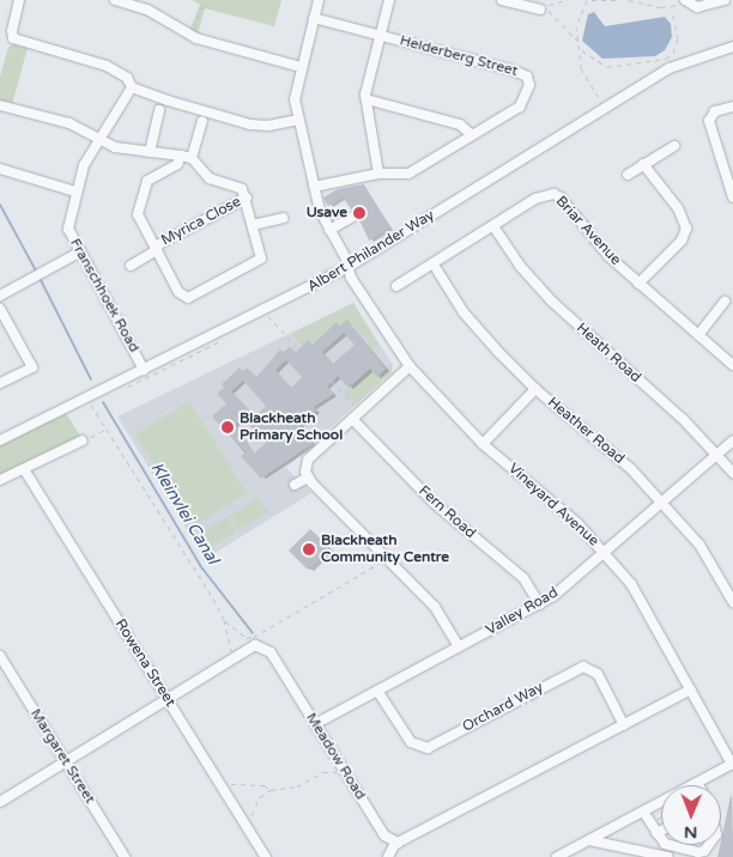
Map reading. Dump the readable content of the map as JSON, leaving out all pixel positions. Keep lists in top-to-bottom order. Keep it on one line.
{"streets":{"street":["Helderberg Street","Myrica Close","Briar Avenue","Albert Philander Way","Franschhoek Road","Heath Road","Heather Road","Vineyard Avenue","Fern Road","Valley Road","Rowena Street","Orchard Way","Margaret Street","Meadow Road"]},"crossings":[["Helderberg Street","Vineyard Avenue"],["Briar Avenue","Heath Road"],["Briar Avenue","Heather Road"],["Albert Philander Way","Franschhoek Road"],["Albert Philander Way","Vineyard Avenue"],["Heath Road","Valley Road"],["Heather Road","Valley Road"],["Vineyard Avenue","Valley Road"],["Fern Road","Valley Road"],["Valley Road","Orchard Way"],["Valley Road","Meadow Road"]],"water":["Kleinvlei Canal"],"places":["Usave","Blackheath Primary School","Blackheath Community Centre"],"north":"bottom"}
